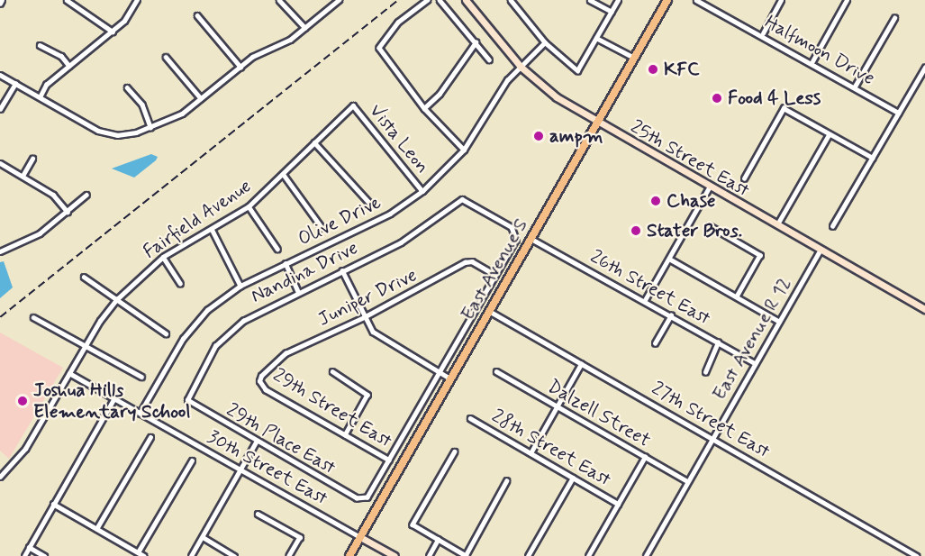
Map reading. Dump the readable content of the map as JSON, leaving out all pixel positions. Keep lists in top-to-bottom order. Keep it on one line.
{"streets":{"main road":["25th Street East","East Avenue S","30th Street East"],"street":["Halfmoon Drive","Vista Leon","Fairfield Avenue","Olive Drive","Nandina Drive","26th Street East","Juniper Drive","East Avenue R 12","29th Street East","Dalzell Street","27th Street East","29th Place East","28th Street East"]},"crossings":[["Vista Leon","Fairfield Avenue"],["Vista Leon","Olive Drive"],["25th Street East","Olive Drive"],["25th Street East","East Avenue S"],["25th Street East","East Avenue R 12"],["Fairfield Avenue","30th Street East"],["Olive Drive","30th Street East"],["East Avenue S","Nandina Drive"],["East Avenue S","26th Street East"],["East Avenue S","Juniper Drive"],["East Avenue S","29th Street East"],["East Avenue S","27th Street East"],["East Avenue S","29th Place East"],["East Avenue S","30th Street East"],["Nandina Drive","29th Place East"],["26th Street East","East Avenue R 12"],["Juniper Drive","29th Street East"],["East Avenue R 12","Dalzell Street"],["East Avenue R 12","27th Street East"]],"places":["KFC","Food 4 Less","ampm","Chase","Stater Bros.","Joshua Hills Elementary School"]}
